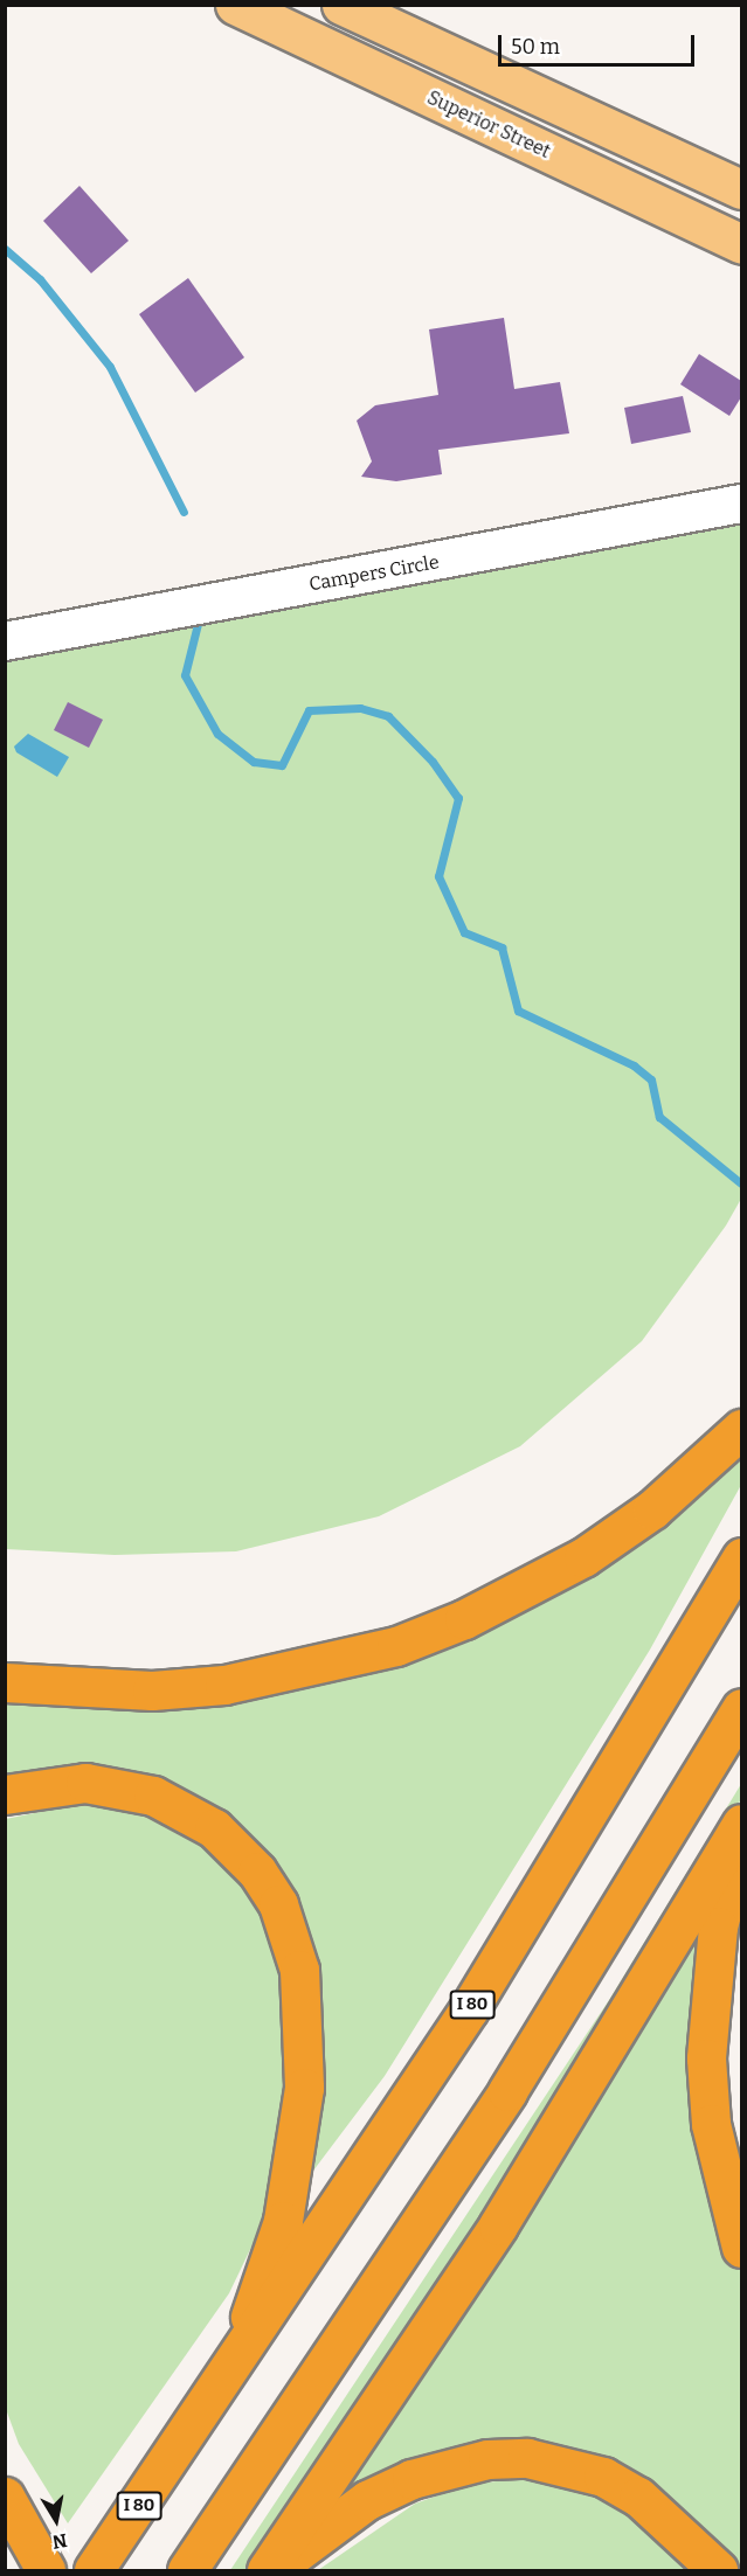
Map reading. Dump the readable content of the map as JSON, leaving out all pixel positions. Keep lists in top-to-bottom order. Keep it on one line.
{"streets":{"highway":["I 80"],"main road":["Superior Street"],"street":["Campers Circle"]},"scale_bar":"50 m","north":"bottom"}
